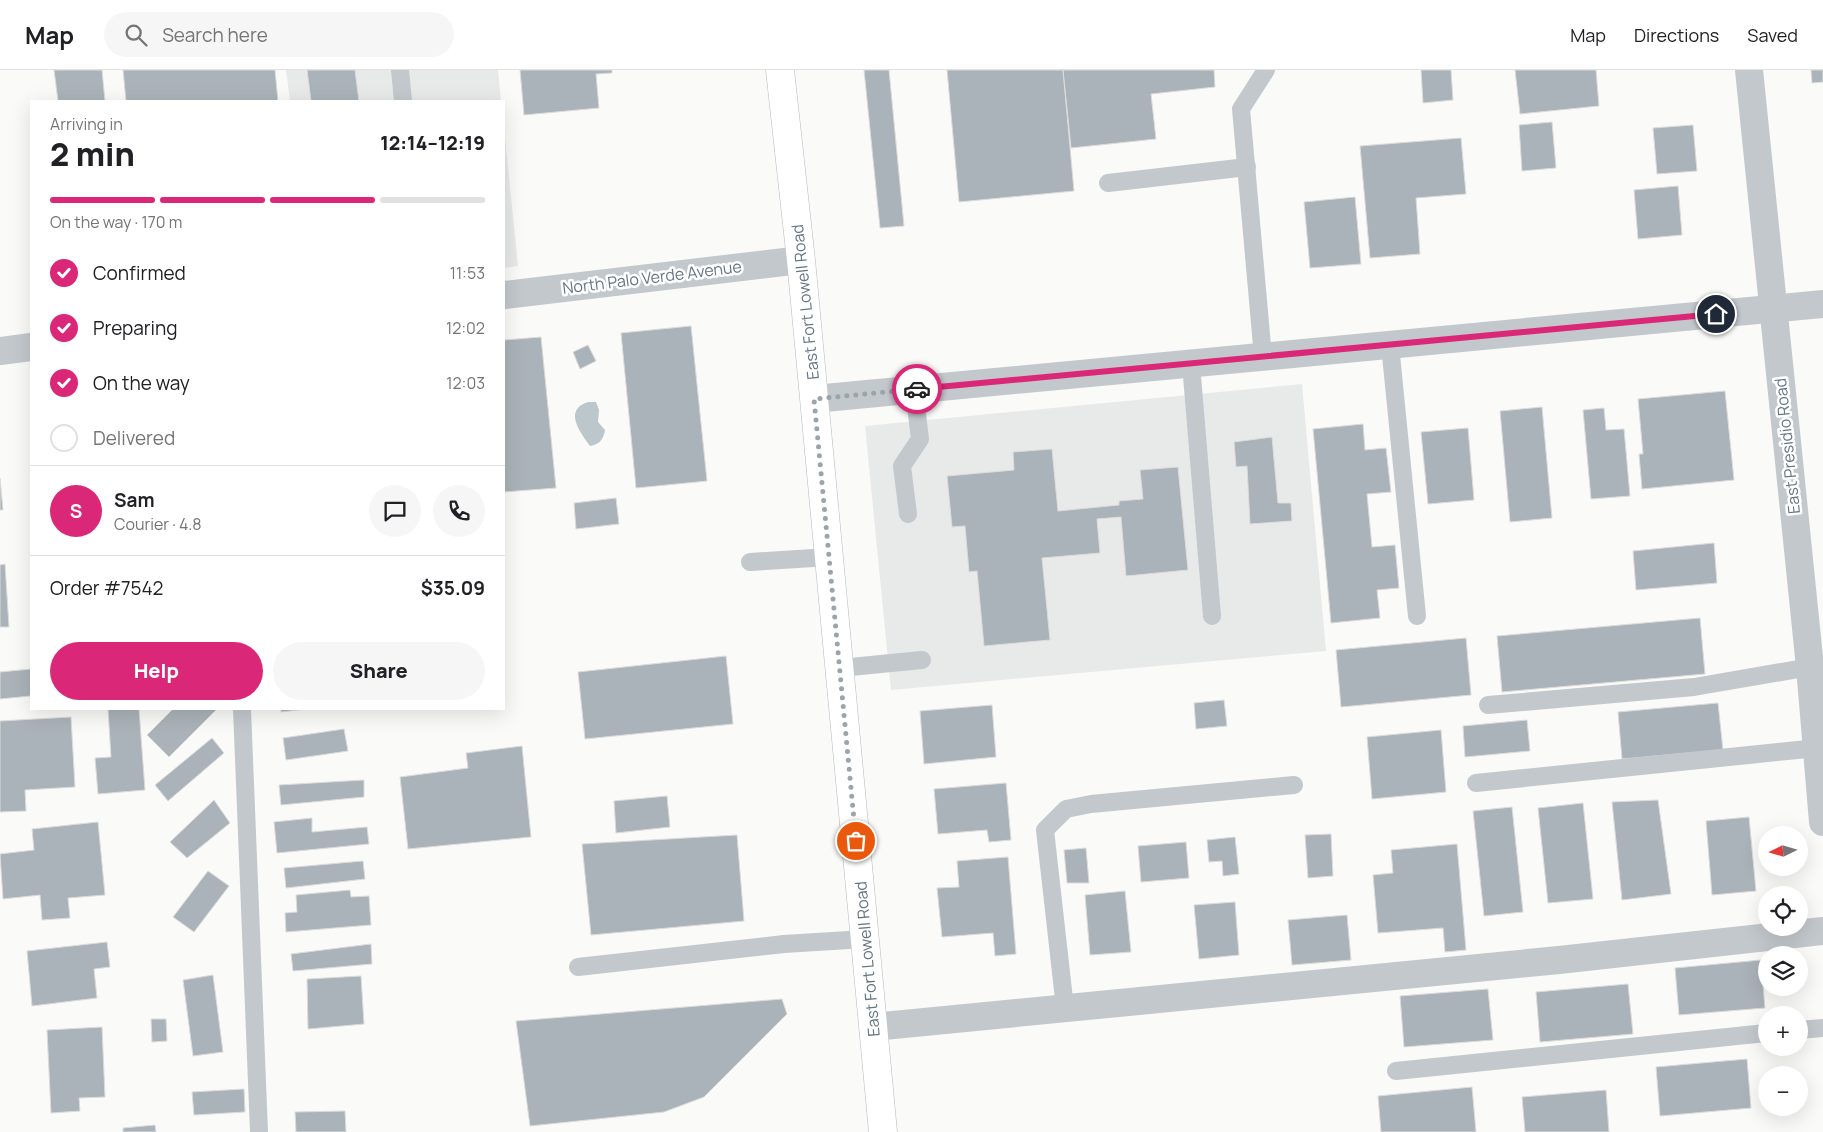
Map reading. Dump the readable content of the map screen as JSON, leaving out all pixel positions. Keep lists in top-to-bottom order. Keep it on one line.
{"streets":{"main road":["East Fort Lowell Road"],"street":["North Palo Verde Avenue","East Presidio Road"]},"crossings":[["North Palo Verde Avenue","East Fort Lowell Road"]],"north":"left","page":{"header":"Map","search":"Search here","nav":["Map","Directions","Saved"],"heading":["2 min","Arriving in","12:14–12:19"],"panel":["Sam","Courier · 4.8","Order #7542","$35.09"],"bar":"On the way · 170 m","list":[["Confirmed","11:53"],["Preparing","12:02"],["On the way","12:03"],"Delivered"],"round":"S","buttons":["Help","Share"],"map_buttons":["+","−"]}}
